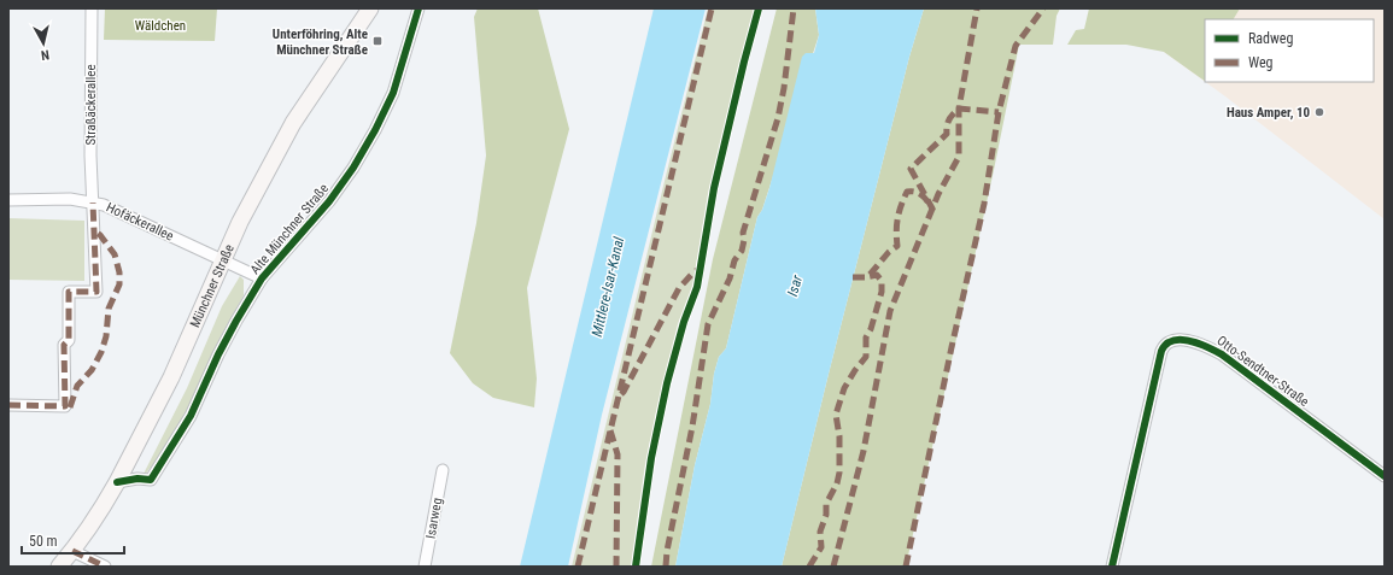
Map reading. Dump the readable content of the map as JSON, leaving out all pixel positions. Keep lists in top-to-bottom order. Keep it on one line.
{"streets":{"main road":["Münchner Straße"],"street":["Straßäckerallee","Hofäckerallee","Alte Münchner Straße","Otto-Sendtner-Straße","Isarweg"]},"crossings":[["Straßäckerallee","Hofäckerallee"],["Hofäckerallee","Alte Münchner Straße"],["Hofäckerallee","Münchner Straße"],["Alte Münchner Straße","Münchner Straße"]],"water":["Isar","Mittlere-Isar-Kanal"],"parks":["Wäldchen"],"places":{"transit":["Unterföhring, Alte Münchner Straße"],"other":["Haus Amper, 10"]},"legend":["Radweg","Weg"],"scale_bar":"50 m","north":"bottom"}
